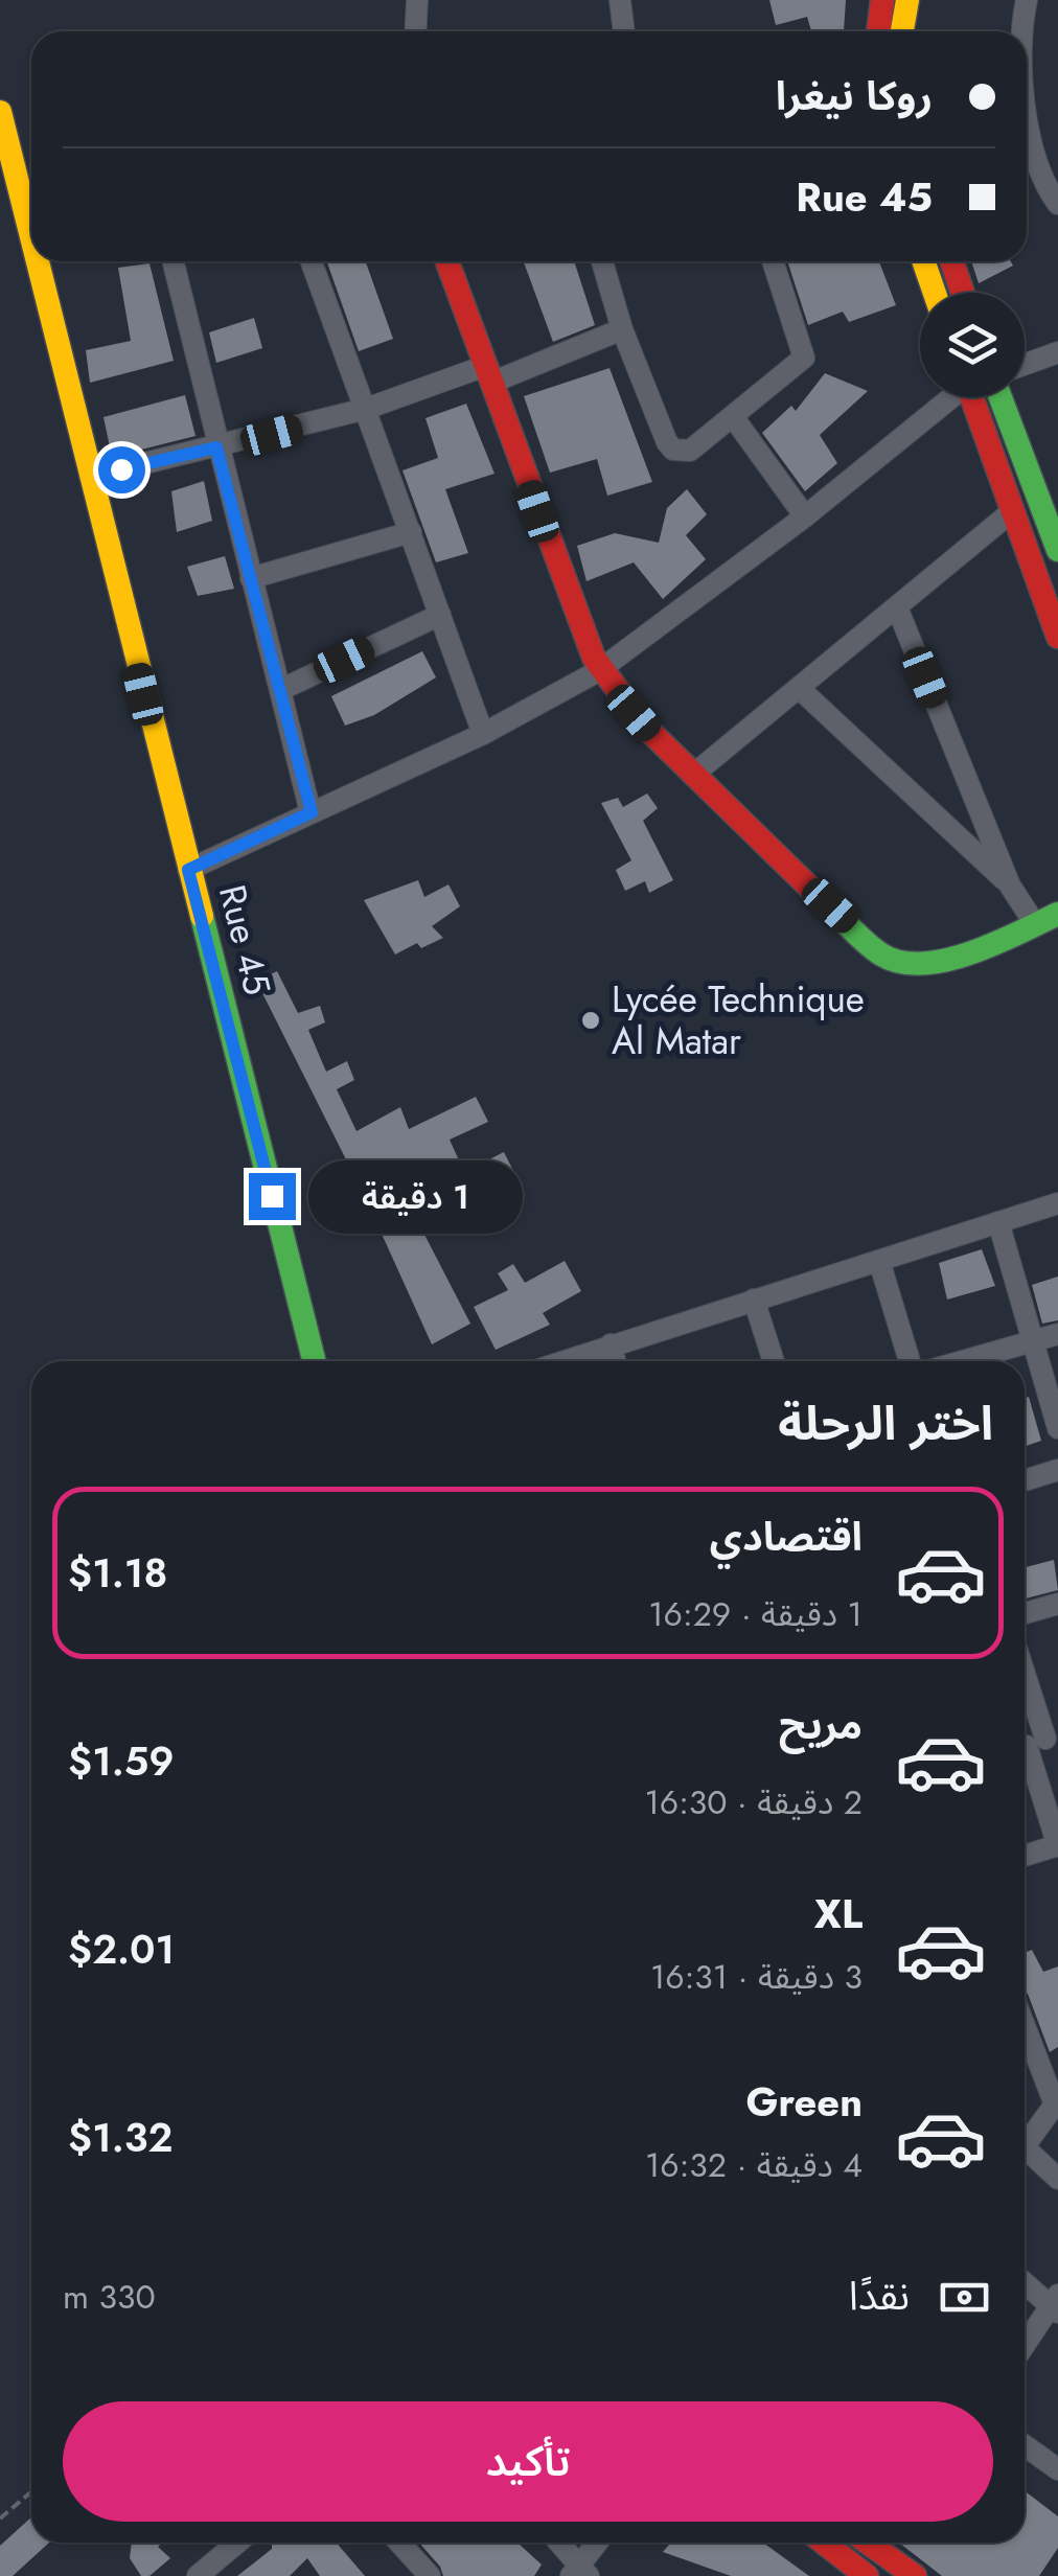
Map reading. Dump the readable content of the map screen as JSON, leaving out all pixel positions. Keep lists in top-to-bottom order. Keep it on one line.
{"streets":{"street":["Rue 45"]},"places":["Lycée Technique Al Matar"],"page":{"banner":["روكا نيغرا","Rue 45"],"bubble":"1 دقيقة","heading":"اختر الرحلة","list":[{"name":"اقتصادي","note":"1 دقيقة · 16:29","value":"$1.18"},{"name":"مريح","note":"2 دقيقة · 16:30","value":"$1.59"},{"name":"XL","note":"3 دقيقة · 16:31","value":"$2.01"},{"name":"Green","note":"4 دقيقة · 16:32","value":"$1.32"}],"pay":["نقدًا","330 m"],"buttons":"تأكيد"}}
